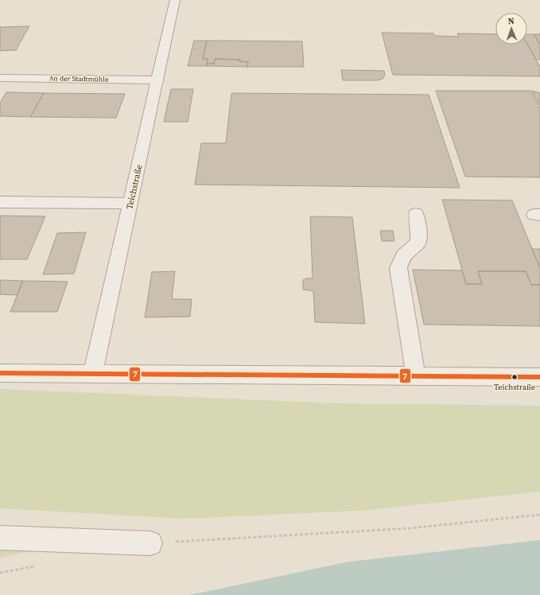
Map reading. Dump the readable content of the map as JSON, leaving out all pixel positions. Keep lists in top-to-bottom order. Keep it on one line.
{"streets":{"street":["An der Stadtmühle","Teichstraße"]},"crossings":[["An der Stadtmühle","Teichstraße"]],"places":["Teichstraße"],"lines":["transit line 7"],"north":"top"}
